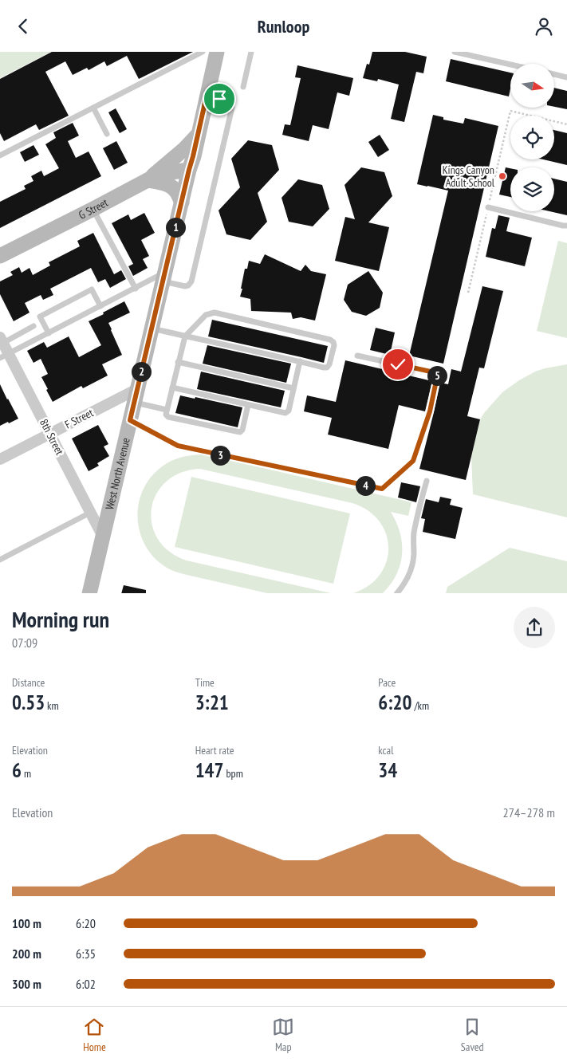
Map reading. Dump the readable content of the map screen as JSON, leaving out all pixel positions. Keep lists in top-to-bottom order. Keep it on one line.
{"streets":{"street":["G Street","F Street","8th Street","West North Avenue"]},"crossings":[["G Street","West North Avenue"],["F Street","8th Street"],["F Street","West North Avenue"],["8th Street","West North Avenue"]],"places":["Kings Canyon Adult School"],"north":"right","page":{"header":"Runloop","pins":["1","2","5","3","4"],"heading":["Morning run","07:09"],"stats":[["Distance","0.53 km"],["Time","3:21"],["Pace","6:20 /km"],["Elevation","6 m"],["Heart rate","147 bpm"],["kcal","34"]],"chart":["Elevation","274–278 m"],"list":[{"name":"100 m","note":"6:20"},{"name":"200 m","note":"6:35"},{"name":"300 m","note":"6:02"}],"tabs":["Home","Map","Saved"]}}
